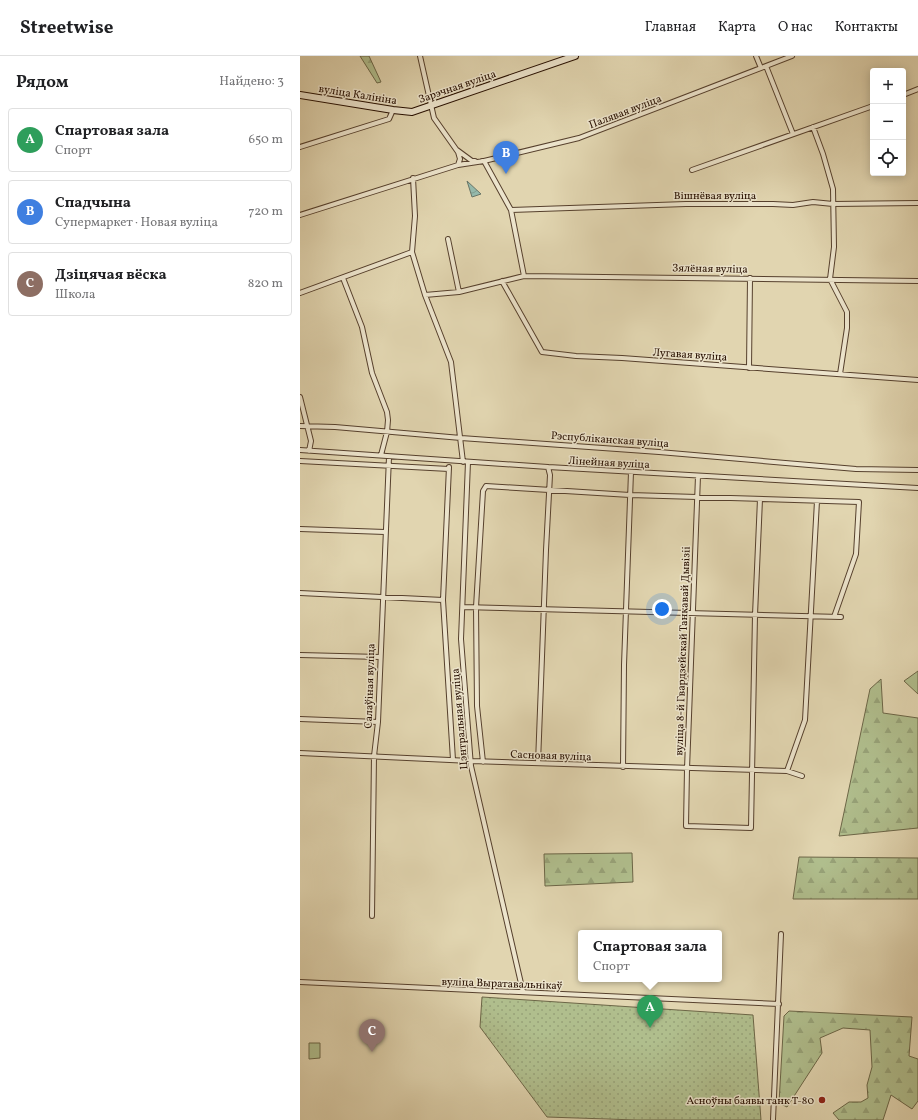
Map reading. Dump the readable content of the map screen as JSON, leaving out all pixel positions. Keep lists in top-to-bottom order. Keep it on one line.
{"streets":{"main road":["Зарэчная вуліца","вуліца Калініна"],"street":["Палявая вуліца","Вішнёвая вуліца","Зялёная вуліца","Лугавая вуліца","Рэспубліканская вуліца","Лінейная вуліца","вуліца 8-й Гвардзейскай Танкавай Дывізіі","Салаўіная вуліца","Цэнтральная вуліца","Сасновая вуліца","вуліца Выратавальнікаў"]},"crossings":[["Зарэчная вуліца","вуліца Калініна"],["Зялёная вуліца","Лугавая вуліца"],["Зялёная вуліца","Цэнтральная вуліца"],["Рэспубліканская вуліца","Цэнтральная вуліца"],["Лінейная вуліца","вуліца 8-й Гвардзейскай Танкавай Дывізіі"],["Лінейная вуліца","Салаўіная вуліца"],["Лінейная вуліца","Цэнтральная вуліца"],["вуліца 8-й Гвардзейскай Танкавай Дывізіі","Сасновая вуліца"],["Салаўіная вуліца","Цэнтральная вуліца"],["Салаўіная вуліца","Сасновая вуліца"],["Цэнтральная вуліца","Сасновая вуліца"],["Цэнтральная вуліца","вуліца Выратавальнікаў"]],"places":["Асноўны баявы танк Т-80"],"page":{"header":"Streetwise","nav":["Главная","Карта","О нас","Контакты"],"heading":["Рядом","Найдено: 3"],"map_buttons":["+","−"],"list":[{"mark":"A","name":"Спартовая зала","note":"Спорт","value":"650 m"},{"mark":"B","name":"Спадчына","note":"Супермаркет · Новая вуліца","value":"720 m"},{"mark":"C","name":"Дзіцячая вёска","note":"Школа","value":"820 m"}],"pins":["B","A","C"],"popup":["Спартовая зала","Спорт"]}}
